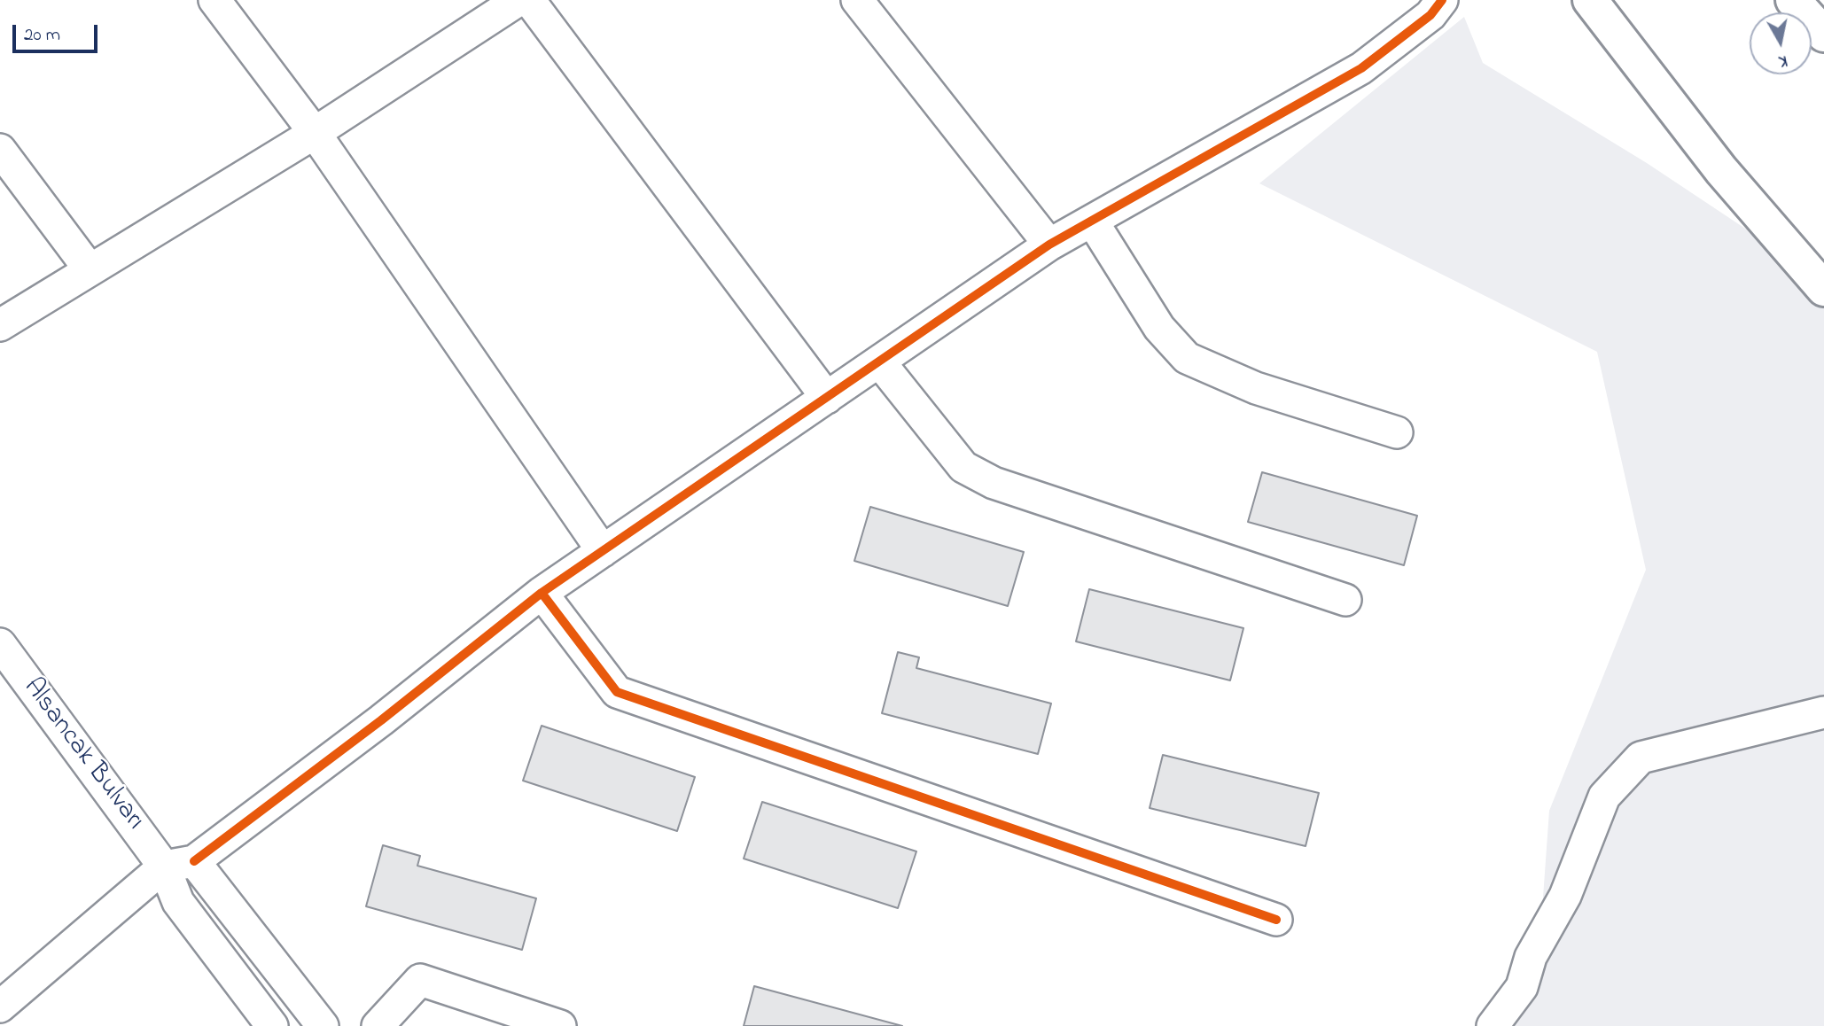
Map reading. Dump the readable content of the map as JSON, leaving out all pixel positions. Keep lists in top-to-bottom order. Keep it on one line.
{"streets":{"street":["Alsancak Bulvarı"]},"scale_bar":"20 m","north":"bottom"}
